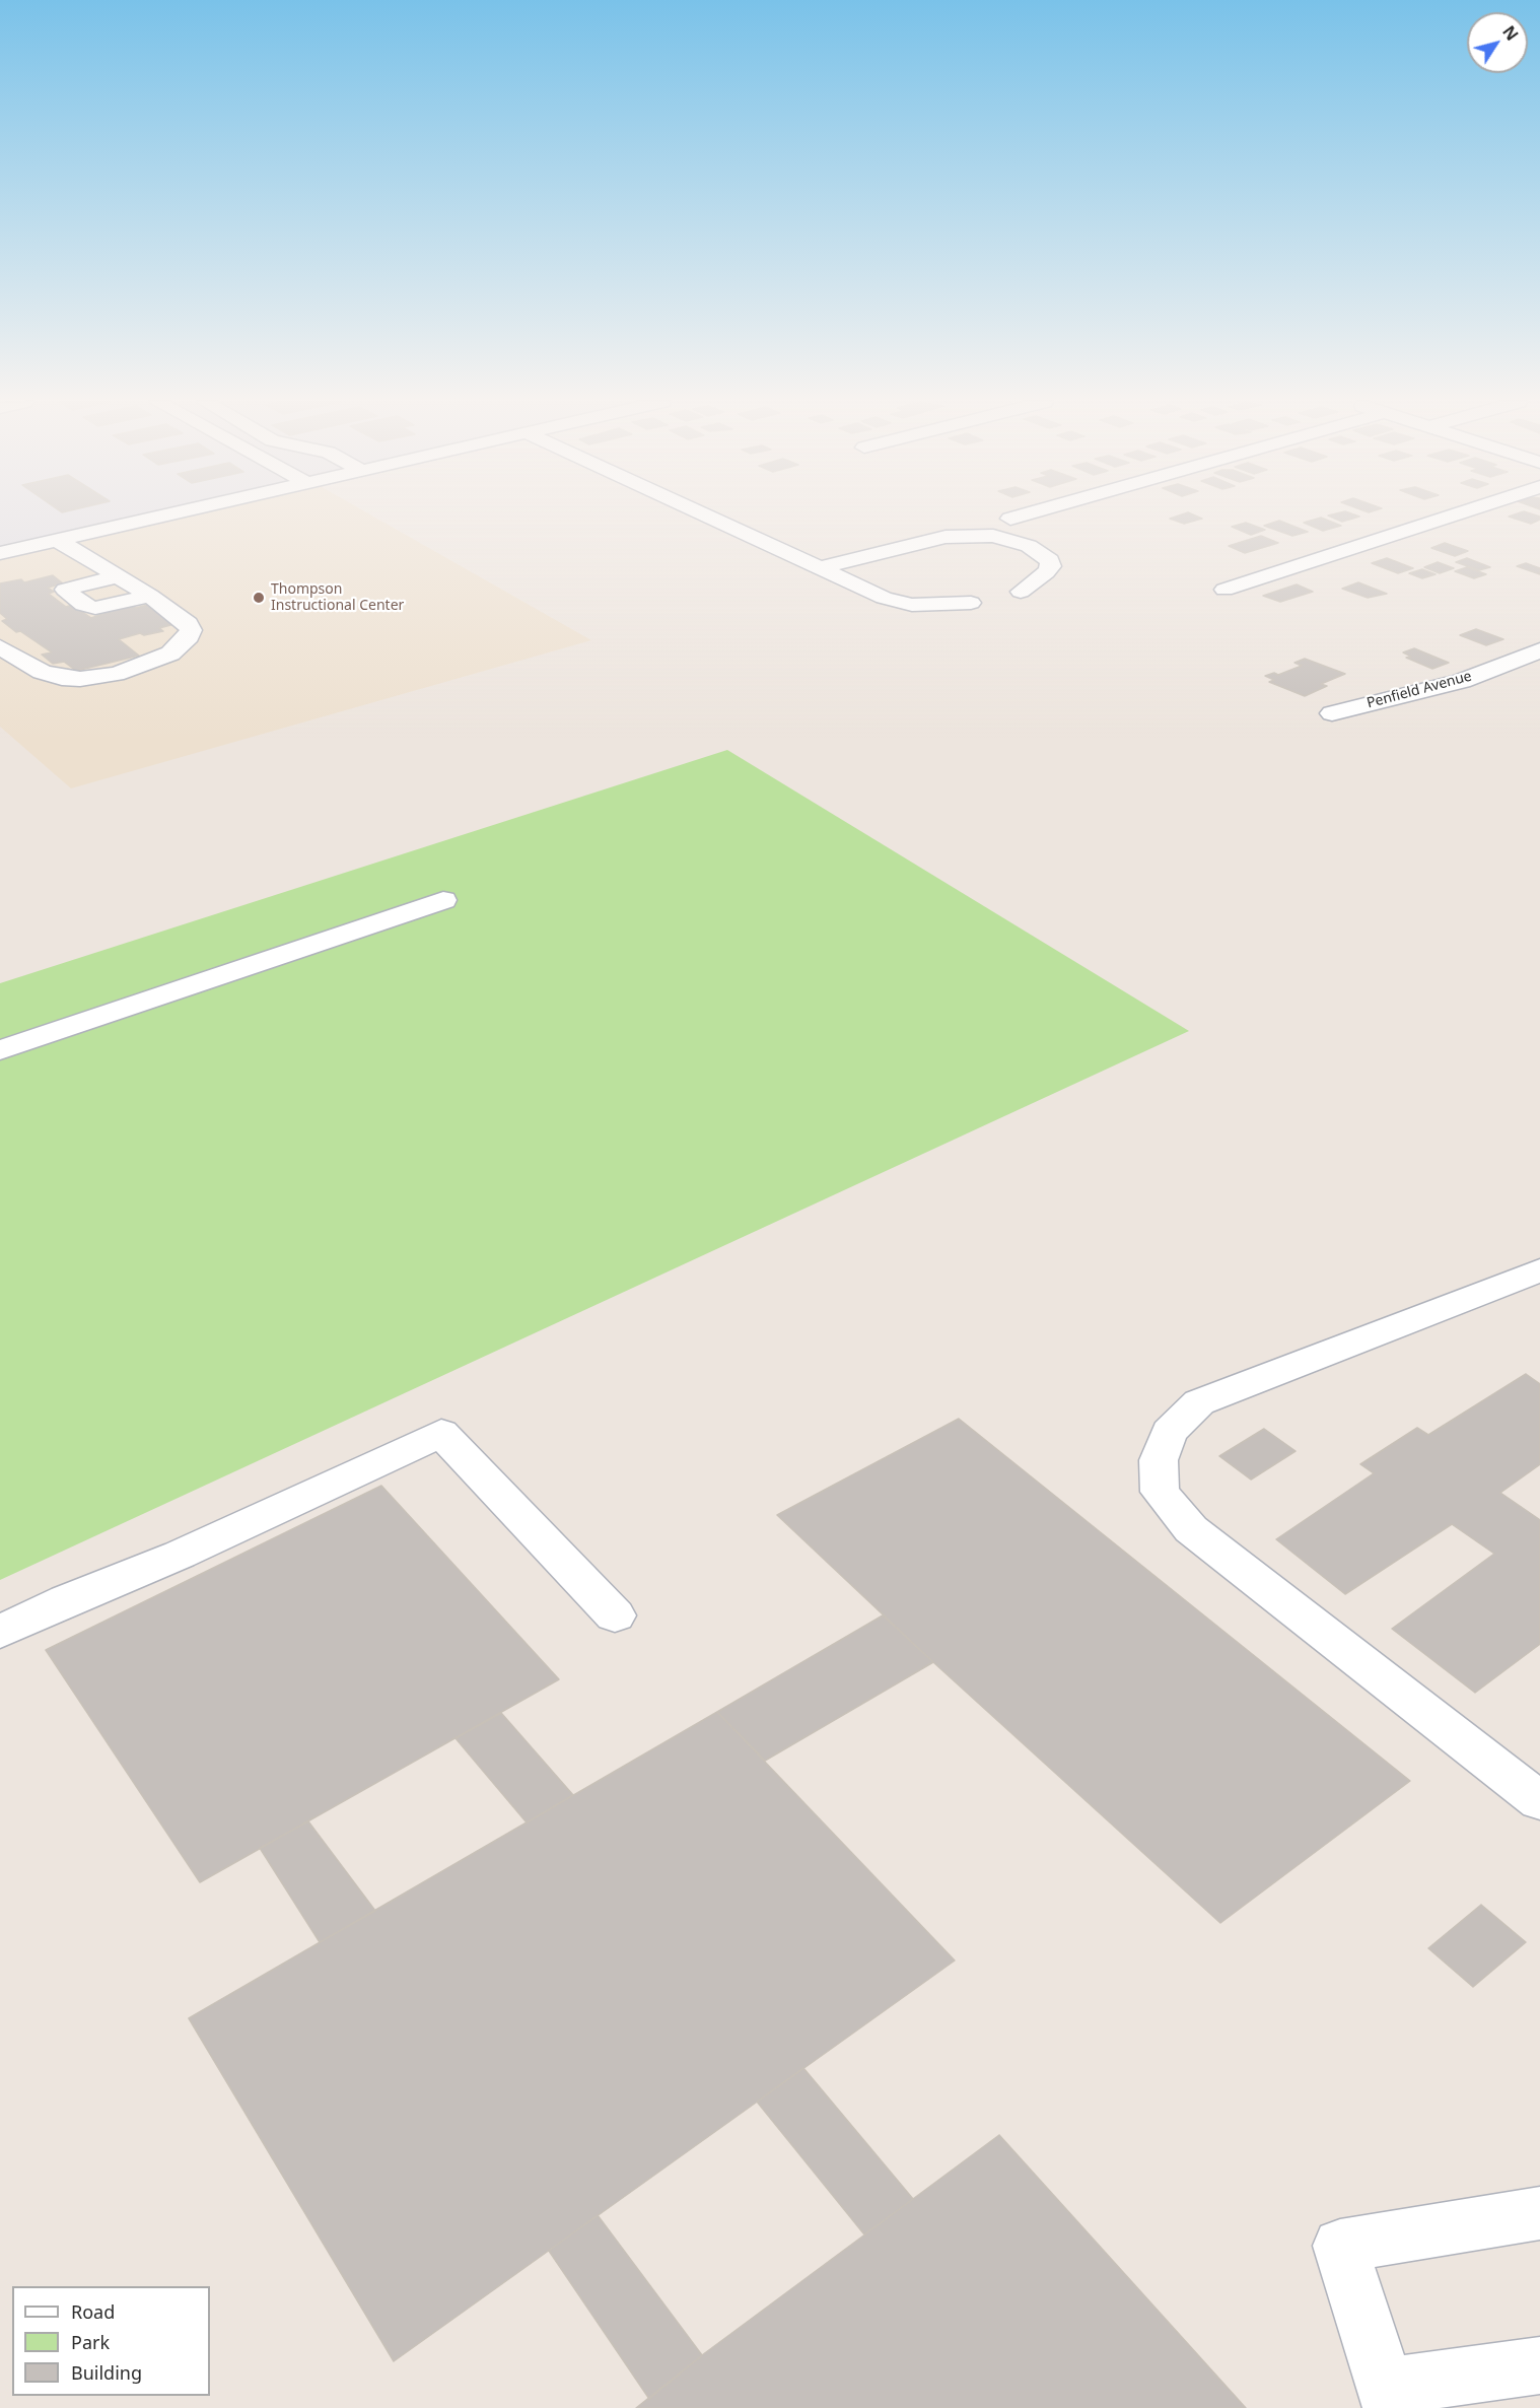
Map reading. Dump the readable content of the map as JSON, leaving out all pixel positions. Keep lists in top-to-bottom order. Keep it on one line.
{"streets":{"street":["Penfield Avenue"]},"places":["Thompson Instructional Center"],"legend":["Road","Park","Building"],"north":"top right"}
